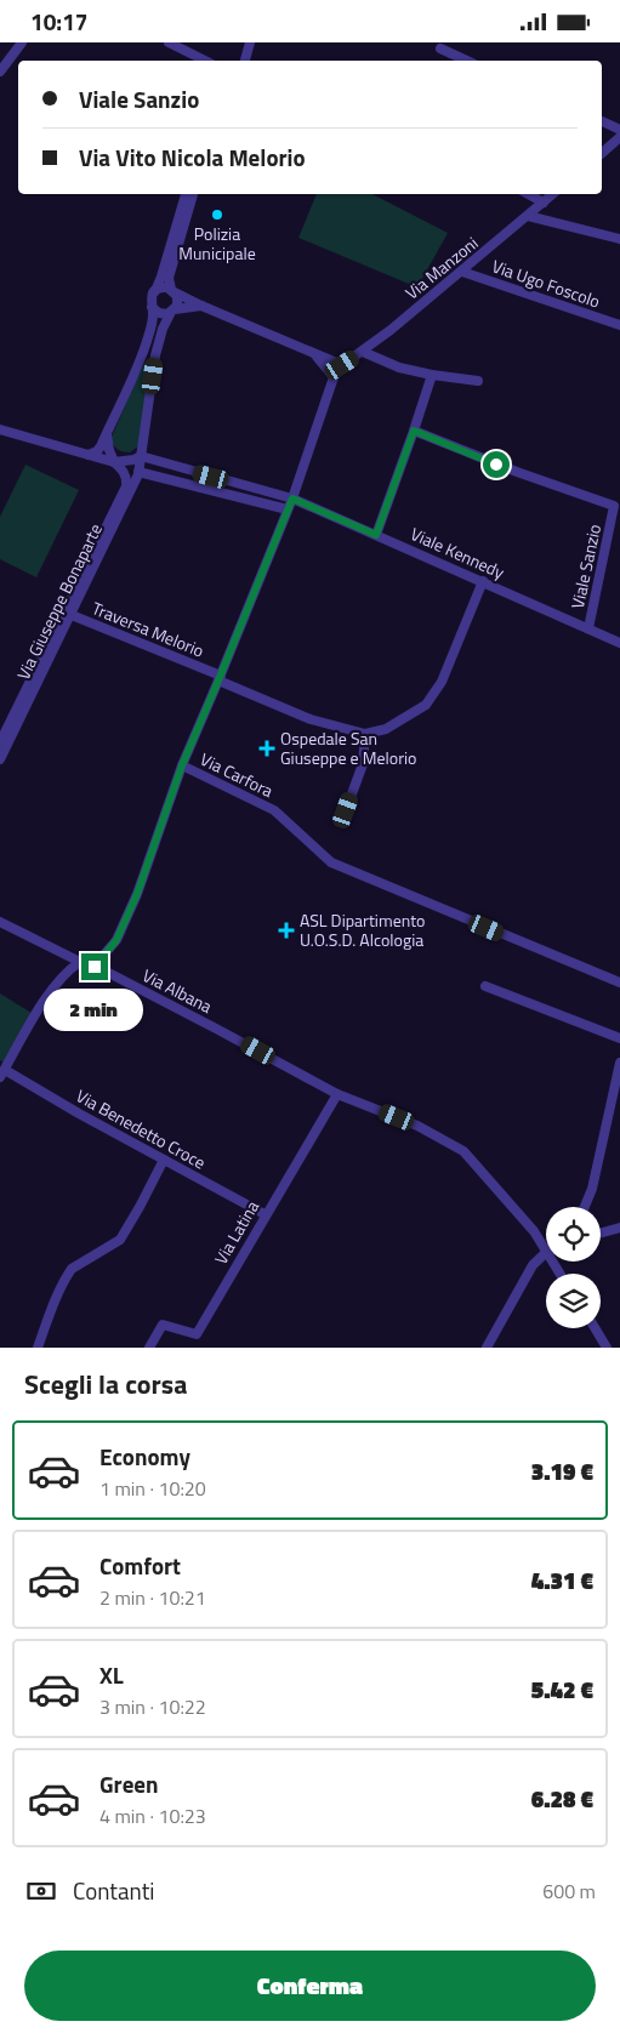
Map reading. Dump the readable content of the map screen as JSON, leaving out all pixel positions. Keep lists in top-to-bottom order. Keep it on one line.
{"streets":{"street":["Via Manzoni","Via Ugo Foscolo","Viale Kennedy","Viale Sanzio","Via Giuseppe Bonaparte","Traversa Melorio","Via Carfora","Via Albana","Via Benedetto Croce","Via Latina"]},"crossings":[["Via Manzoni","Via Ugo Foscolo"],["Viale Kennedy","Viale Sanzio"],["Viale Kennedy","Via Giuseppe Bonaparte"],["Via Giuseppe Bonaparte","Traversa Melorio"],["Via Albana","Via Latina"],["Via Benedetto Croce","Via Latina"]],"places":{"other":["Polizia Municipale"],"health":["Ospedale San Giuseppe e Melorio","ASL Dipartimento U.O.S.D. Alcologia"]},"page":{"status":"10:17","banner":["Viale Sanzio","Via Vito Nicola Melorio"],"bubble":"2 min","heading":"Scegli la corsa","list":[{"name":"Economy","note":"1 min · 10:20","value":"3.19 €"},{"name":"Comfort","note":"2 min · 10:21","value":"4.31 €"},{"name":"XL","note":"3 min · 10:22","value":"5.42 €"},{"name":"Green","note":"4 min · 10:23","value":"6.28 €"}],"pay":["Contanti","600 m"],"buttons":"Conferma"}}
